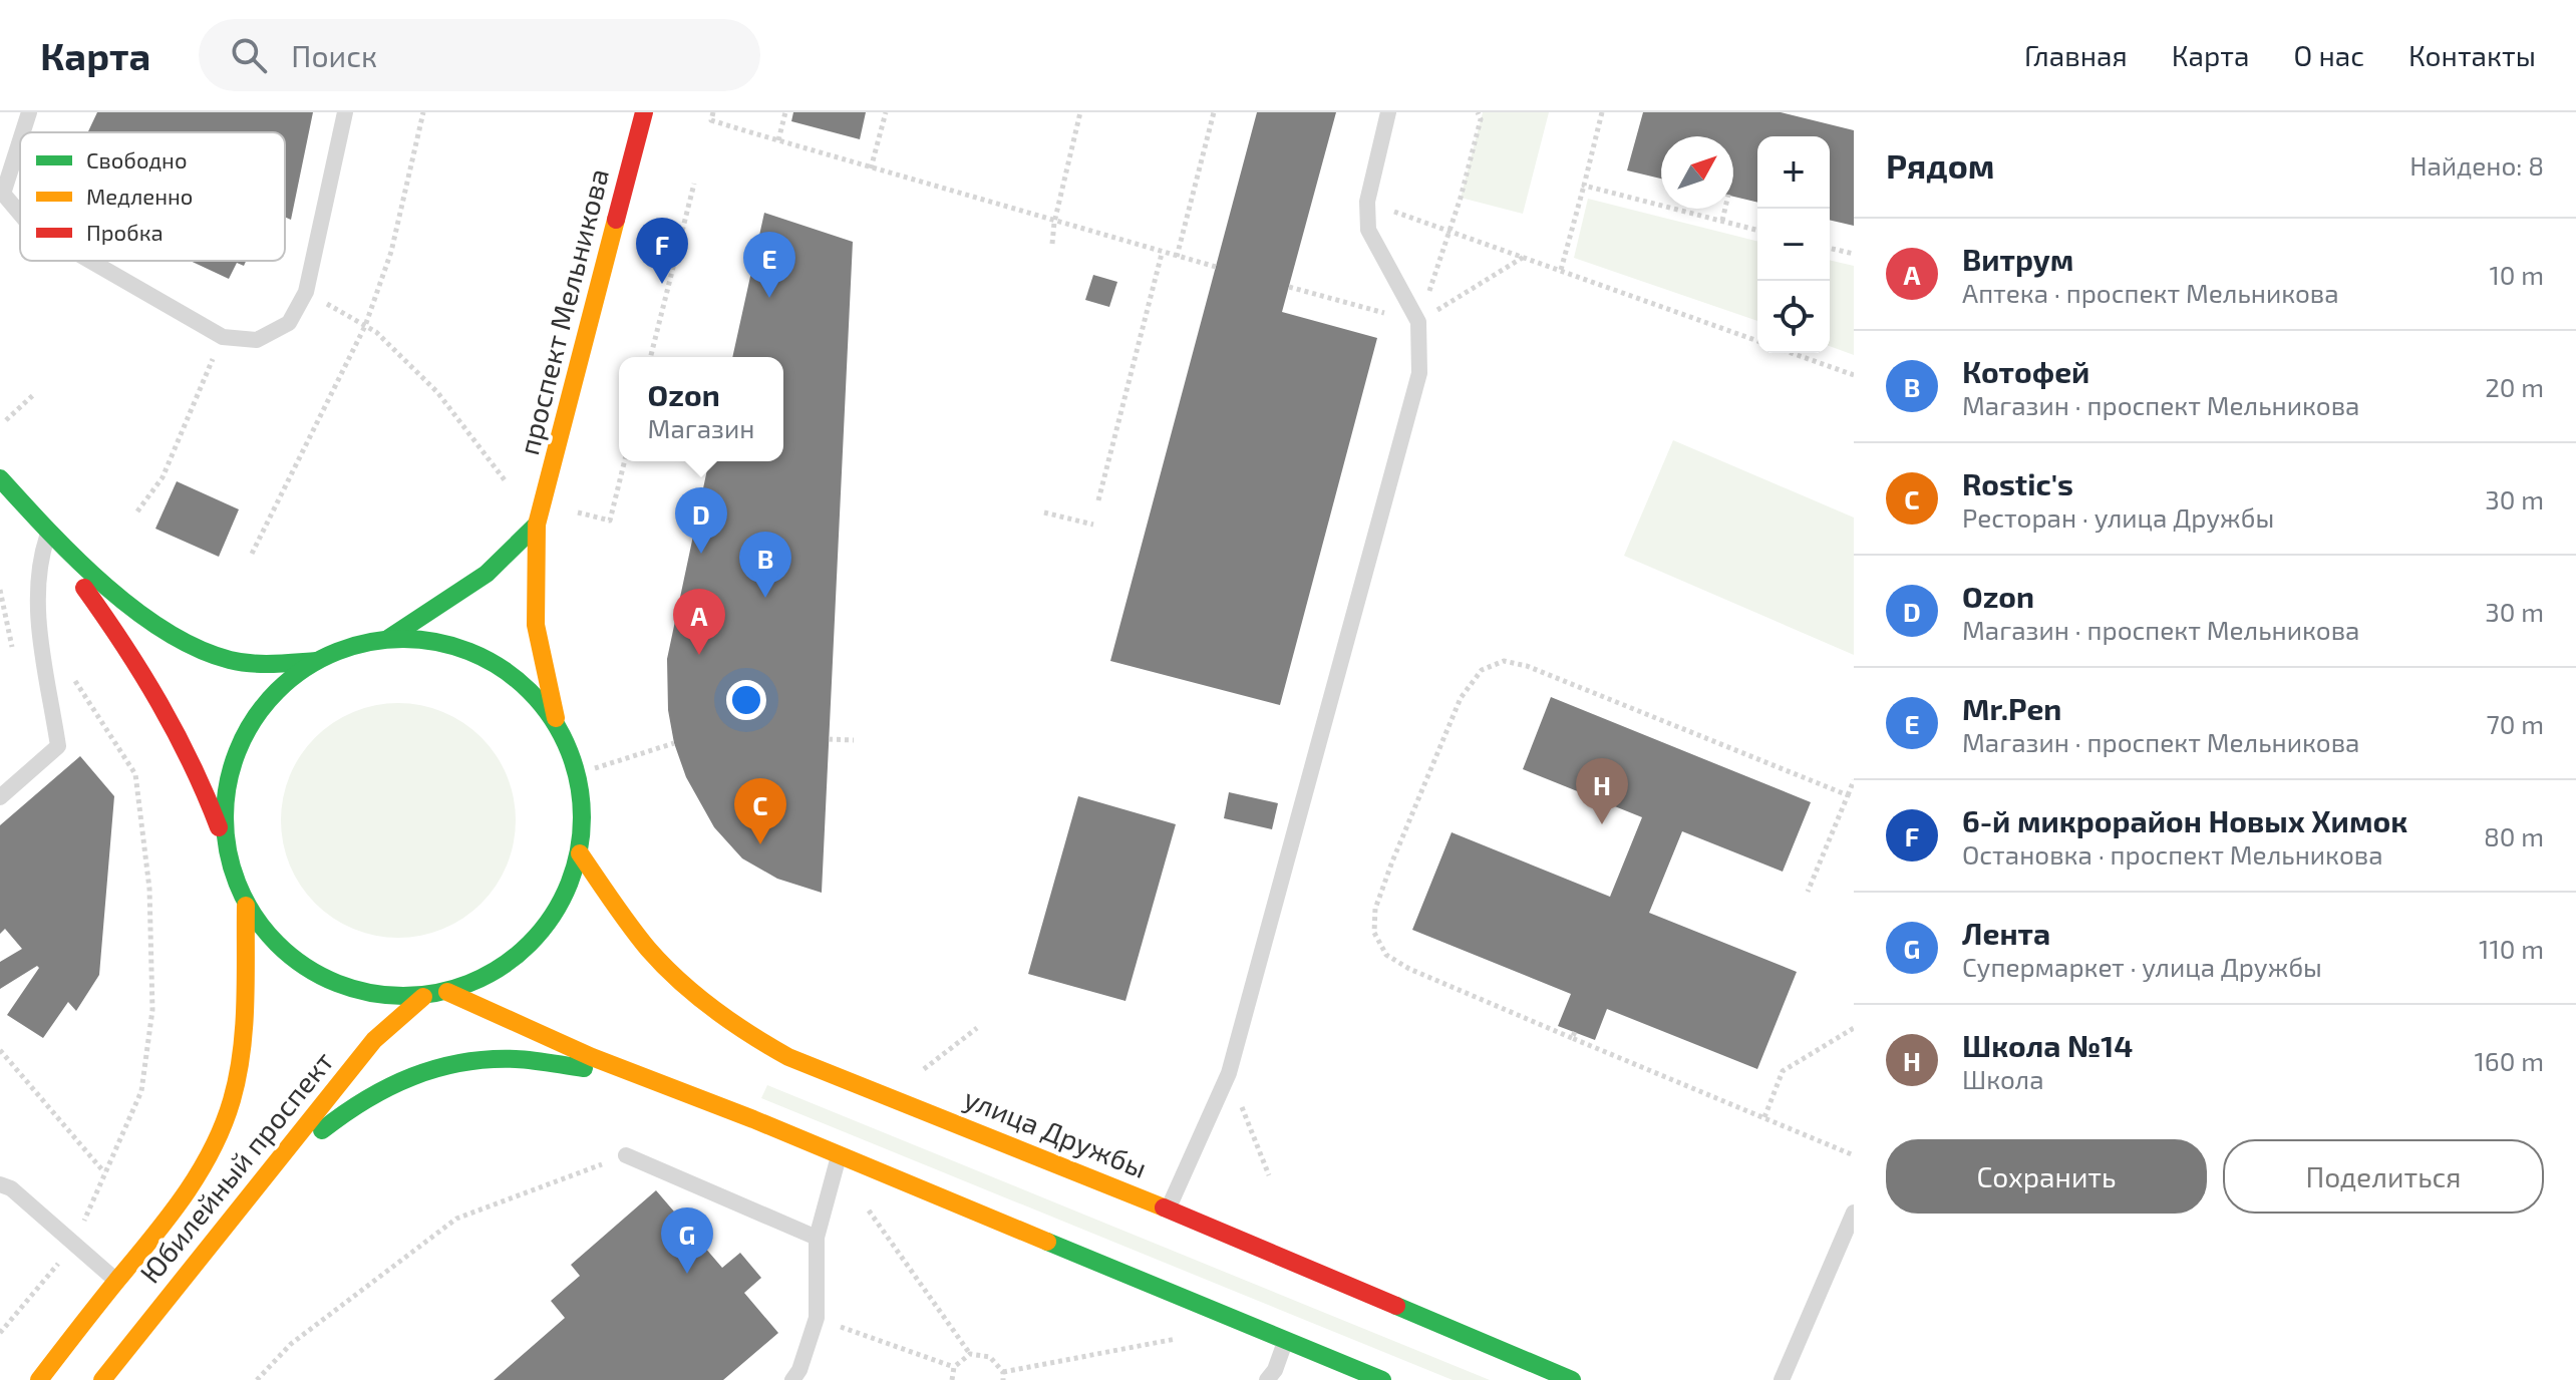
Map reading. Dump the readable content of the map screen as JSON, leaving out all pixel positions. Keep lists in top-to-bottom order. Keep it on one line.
{"streets":{"main road":["проспект Мельникова","улица Дружбы","Юбилейный проспект"]},"legend":["Свободно","Медленно","Пробка"],"north":"top right","page":{"header":"Карта","search":"Поиск","nav":["Главная","Карта","О нас","Контакты"],"heading":["Рядом","Найдено: 8"],"map_buttons":["+","−"],"list":[{"mark":"A","name":"Витрум","note":"Аптека · проспект Мельникова","value":"10 m"},{"mark":"B","name":"Котофей","note":"Магазин · проспект Мельникова","value":"20 m"},{"mark":"C","name":"Rostic's","note":"Ресторан · улица Дружбы","value":"30 m"},{"mark":"D","name":"Ozon","note":"Магазин · проспект Мельникова","value":"30 m"},{"mark":"E","name":"Mr.Pen","note":"Магазин · проспект Мельникова","value":"70 m"},{"mark":"F","name":"6-й микрорайон Новых Химок","note":"Остановка · проспект Мельникова","value":"80 m"},{"mark":"G","name":"Лента","note":"Супермаркет · улица Дружбы","value":"110 m"},{"mark":"H","name":"Школа №14","note":"Школа","value":"160 m"}],"pins":["F","E","D","B","A","H","C","G"],"popup":["Ozon","Магазин"],"buttons":["Сохранить","Поделиться"]}}
